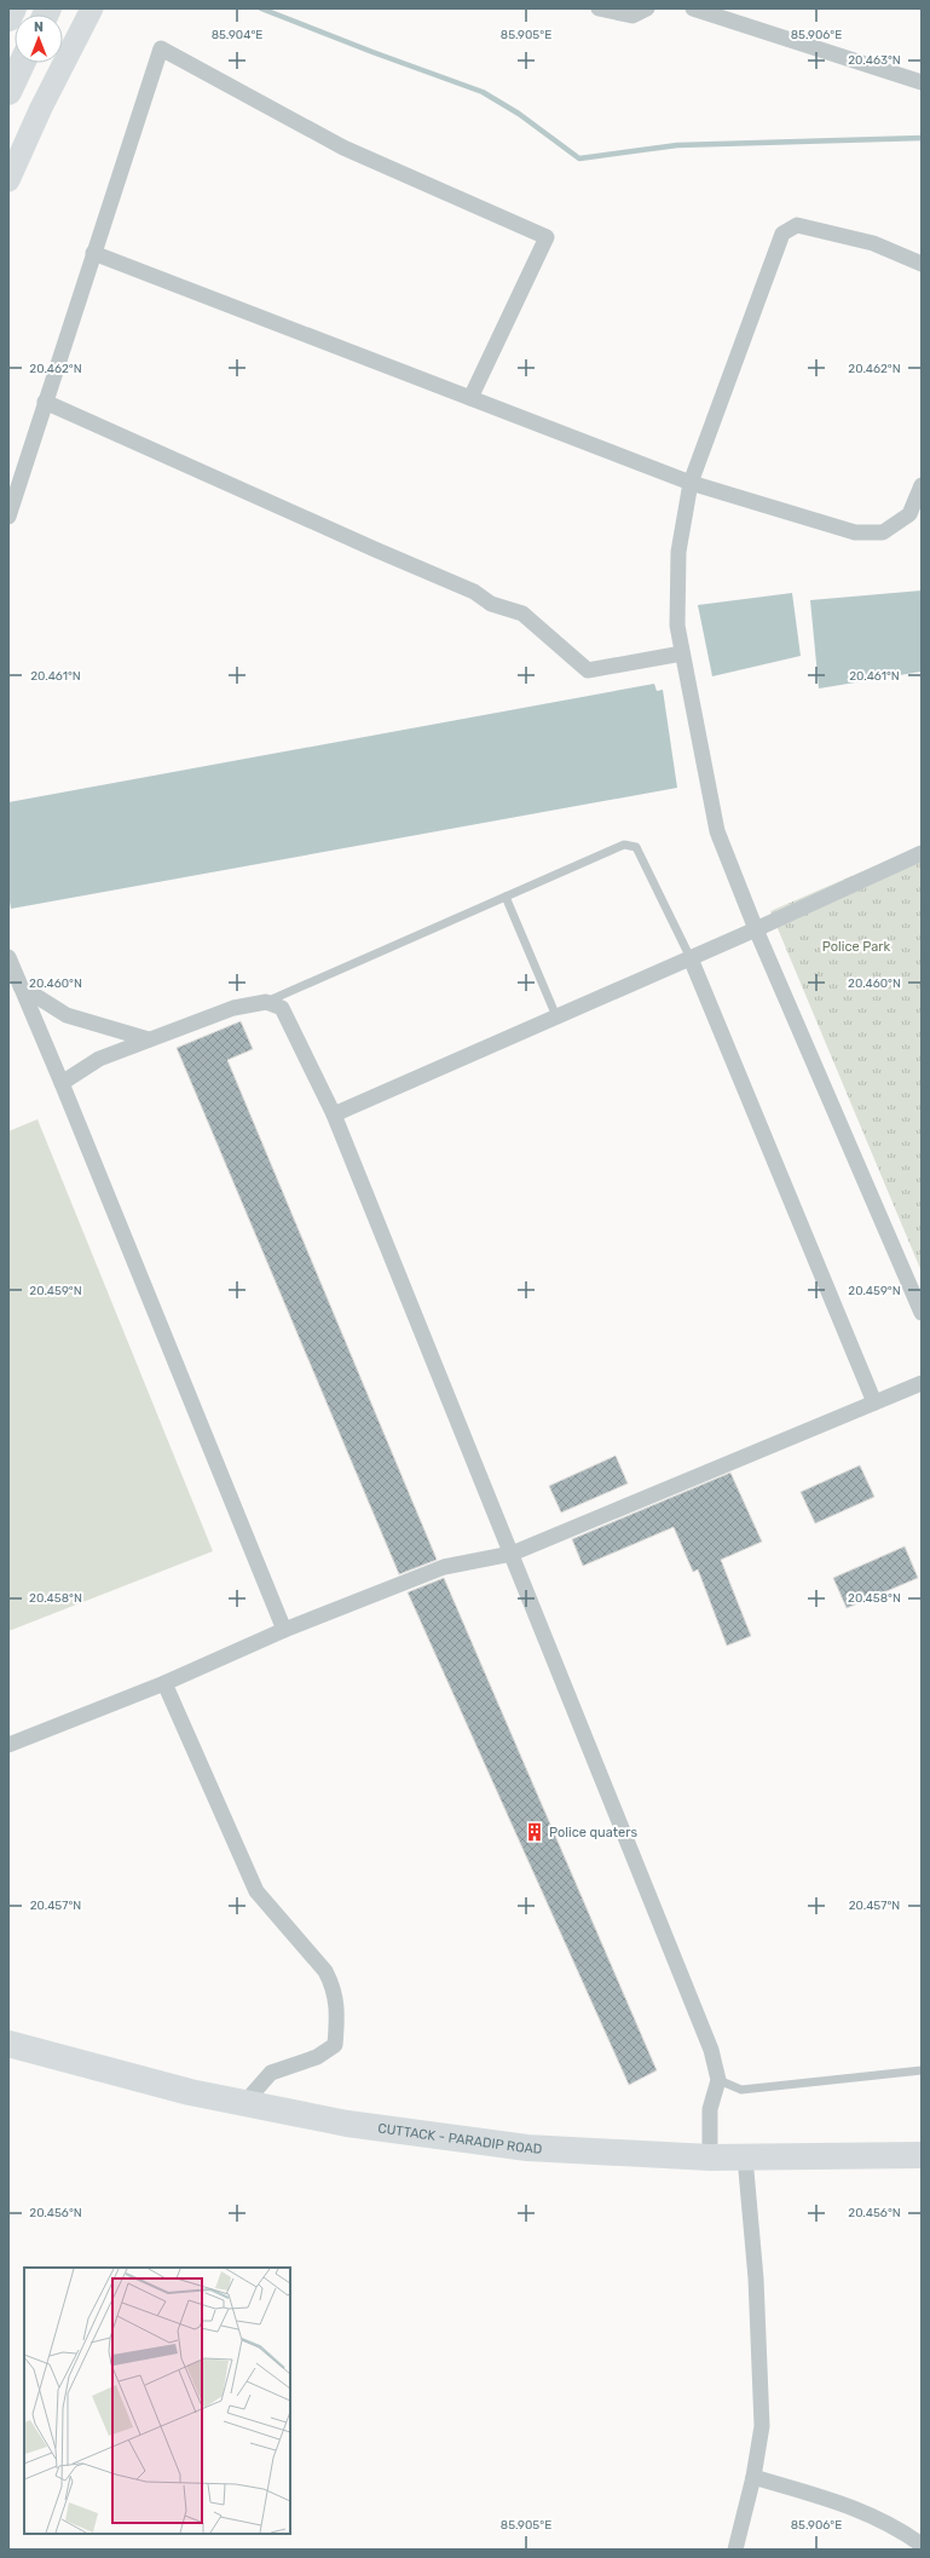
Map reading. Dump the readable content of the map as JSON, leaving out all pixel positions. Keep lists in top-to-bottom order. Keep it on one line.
{"streets":{"highway":["CUTTACK - PARADIP ROAD"]},"parks":["Police Park"],"places":{"building":["Police quaters"]},"north":"top","coordinates":["85.904°E","85.905°E","85.906°E","20.463°N","20.462°N","20.461°N","20.460°N","20.459°N","20.458°N","20.457°N","20.456°N"]}
